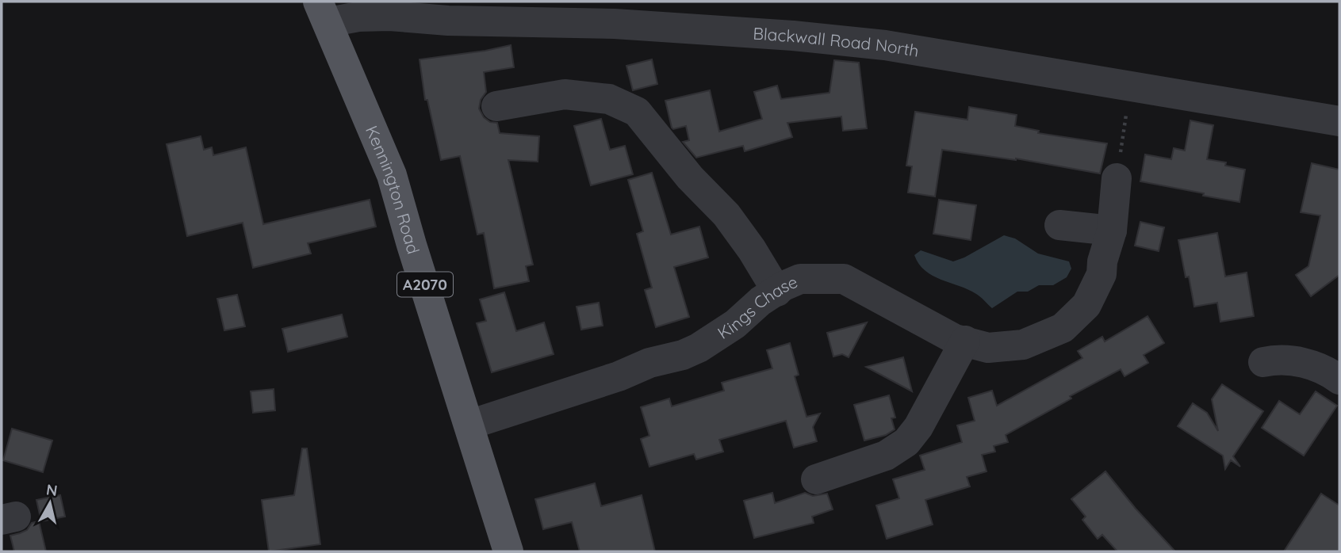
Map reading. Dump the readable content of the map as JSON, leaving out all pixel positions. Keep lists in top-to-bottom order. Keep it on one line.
{"streets":{"main road":["Kennington Road","A2070"],"street":["Blackwall Road North","Kings Chase"]},"crossings":[["Blackwall Road North","Kennington Road"],["Kennington Road","Kings Chase"]],"north":"top"}
